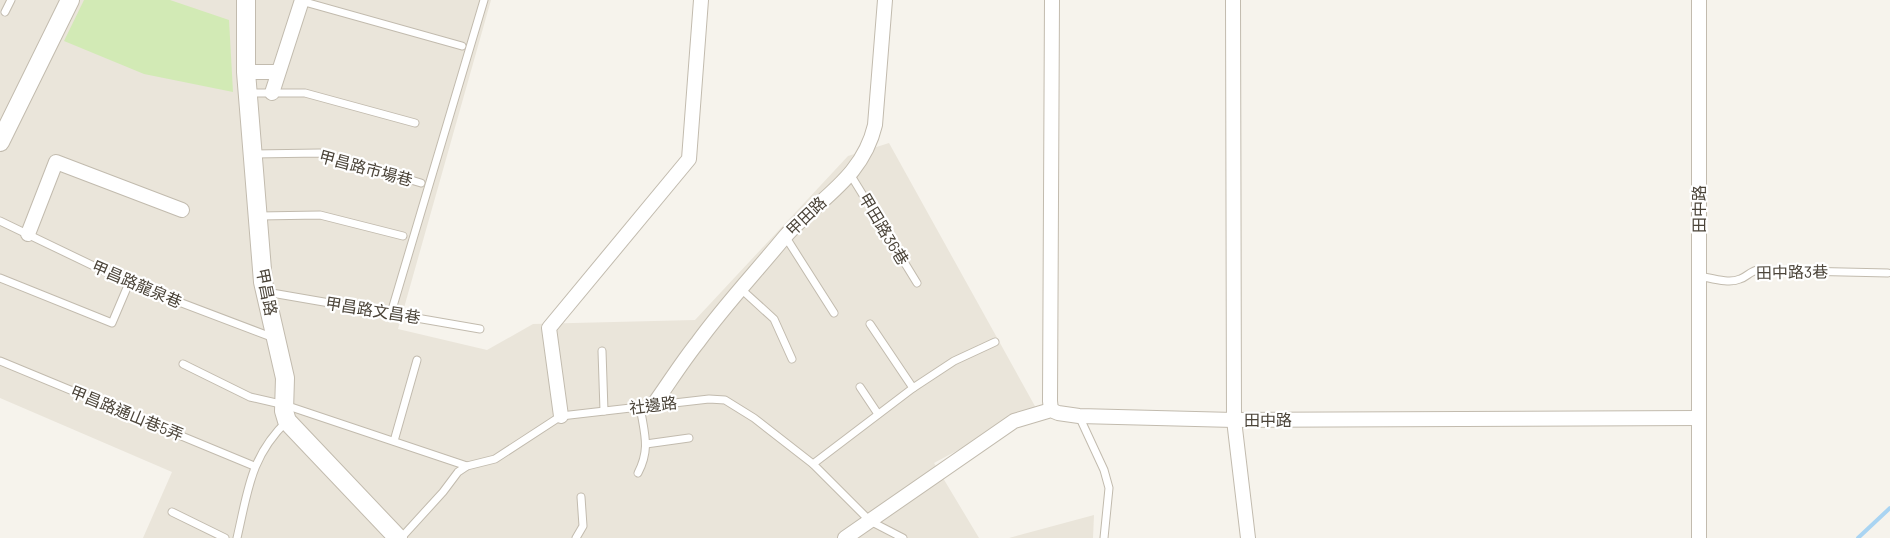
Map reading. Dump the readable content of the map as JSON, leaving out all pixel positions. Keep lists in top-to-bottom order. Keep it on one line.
{"streets":{"street":["田中路","甲田路","甲昌路"],"lane":["甲昌路市場巷","甲田路36巷","田中路3巷","甲昌路龍泉巷","甲昌路文昌巷","社邊路","甲昌路通山巷5弄"]},"crossings":[["甲昌路市場巷","甲昌路"],["田中路","田中路3巷"],["田中路","社邊路"],["甲田路","甲田路36巷"],["甲田路","社邊路"],["甲昌路龍泉巷","甲昌路"],["甲昌路","甲昌路文昌巷"]]}
